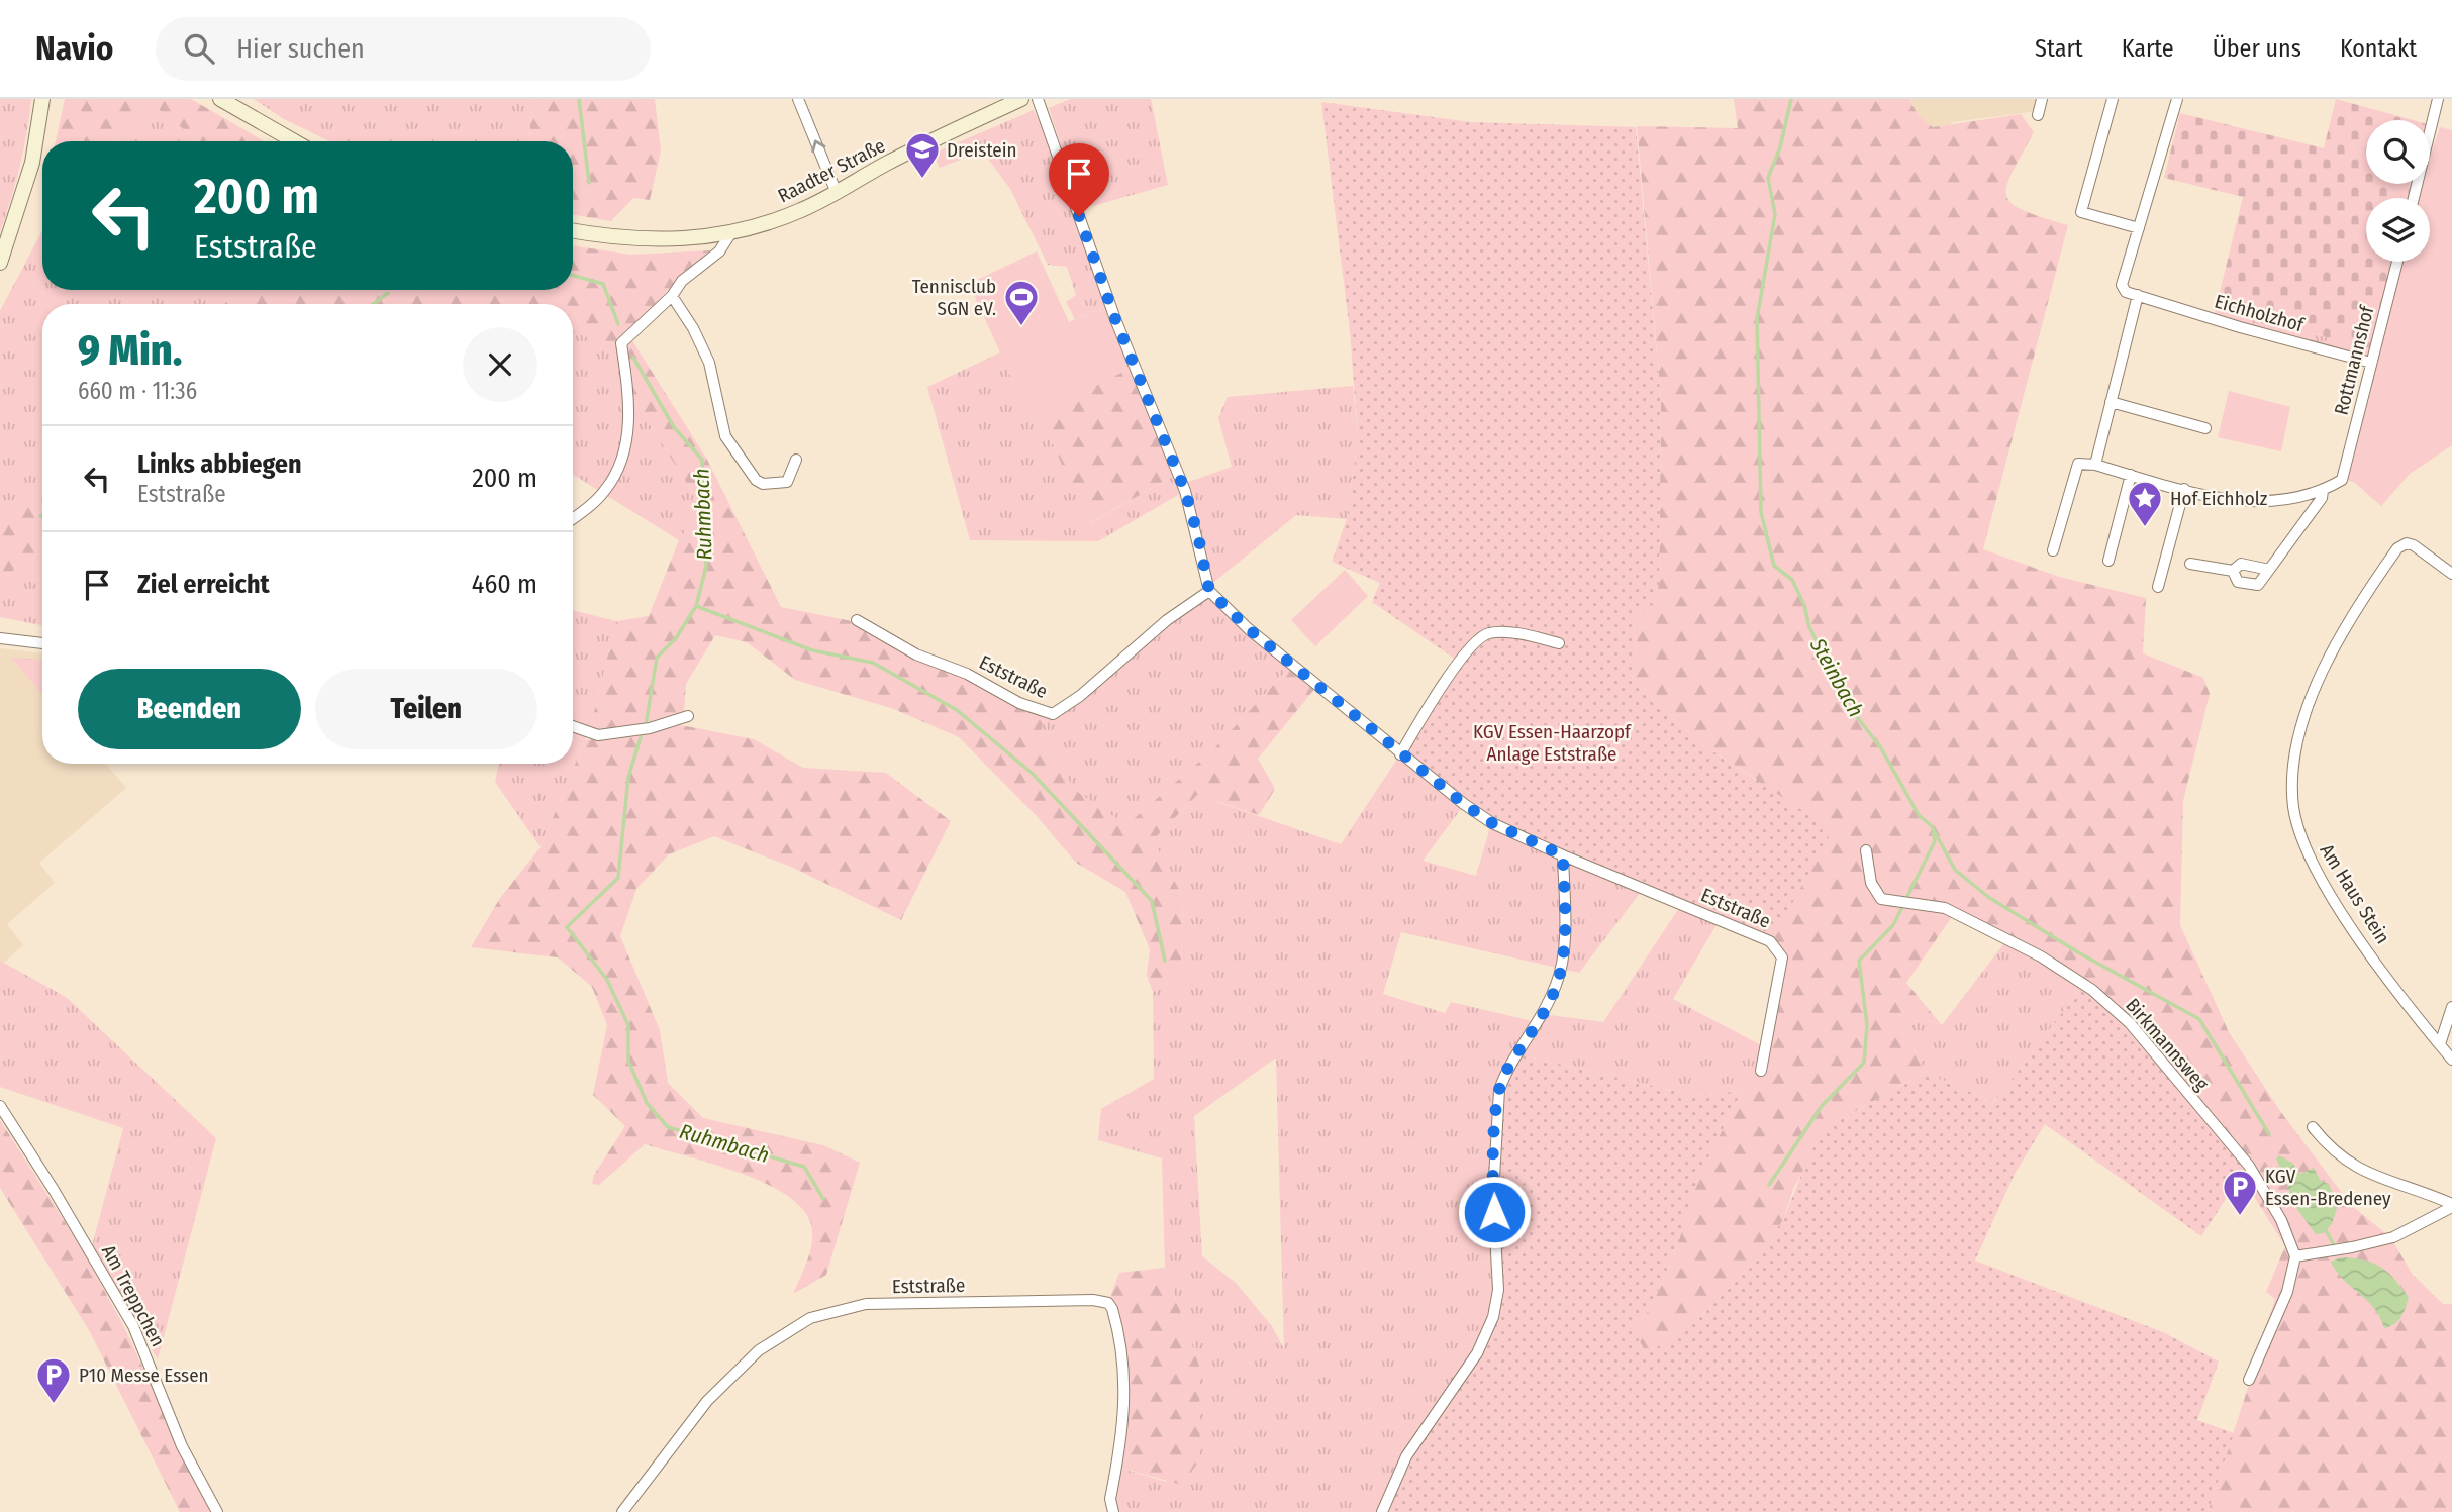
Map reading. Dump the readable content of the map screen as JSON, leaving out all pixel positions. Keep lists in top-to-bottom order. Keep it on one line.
{"streets":{"main road":["Raadter Straße"],"street":["Eichholzhof","Rottmannshof","Eststraße","Am Haus Stein","Birkmannsweg","Am Treppchen"]},"crossings":[["Eichholzhof","Rottmannshof"]],"water":["Ruhmbach","Steinbach"],"parks":["KGV Essen-Haarzopf Anlage Eststraße"],"places":{"school or university":["Dreistein"],"sports":["Tennisclub SGN eV."],"place":["Hof Eichholz"],"parking":["KGV Essen-Bredeney","P10 Messe Essen"]},"page":{"header":"Navio","search":"Hier suchen","nav":["Start","Karte","Über uns","Kontakt"],"turn":["200 m","Eststraße"],"heading":["9 Min.","660 m · 11:36"],"list":[{"name":"Links abbiegen","note":"Eststraße","value":"200 m"},{"name":"Ziel erreicht","value":"460 m"}],"buttons":["Beenden","Teilen"]}}
